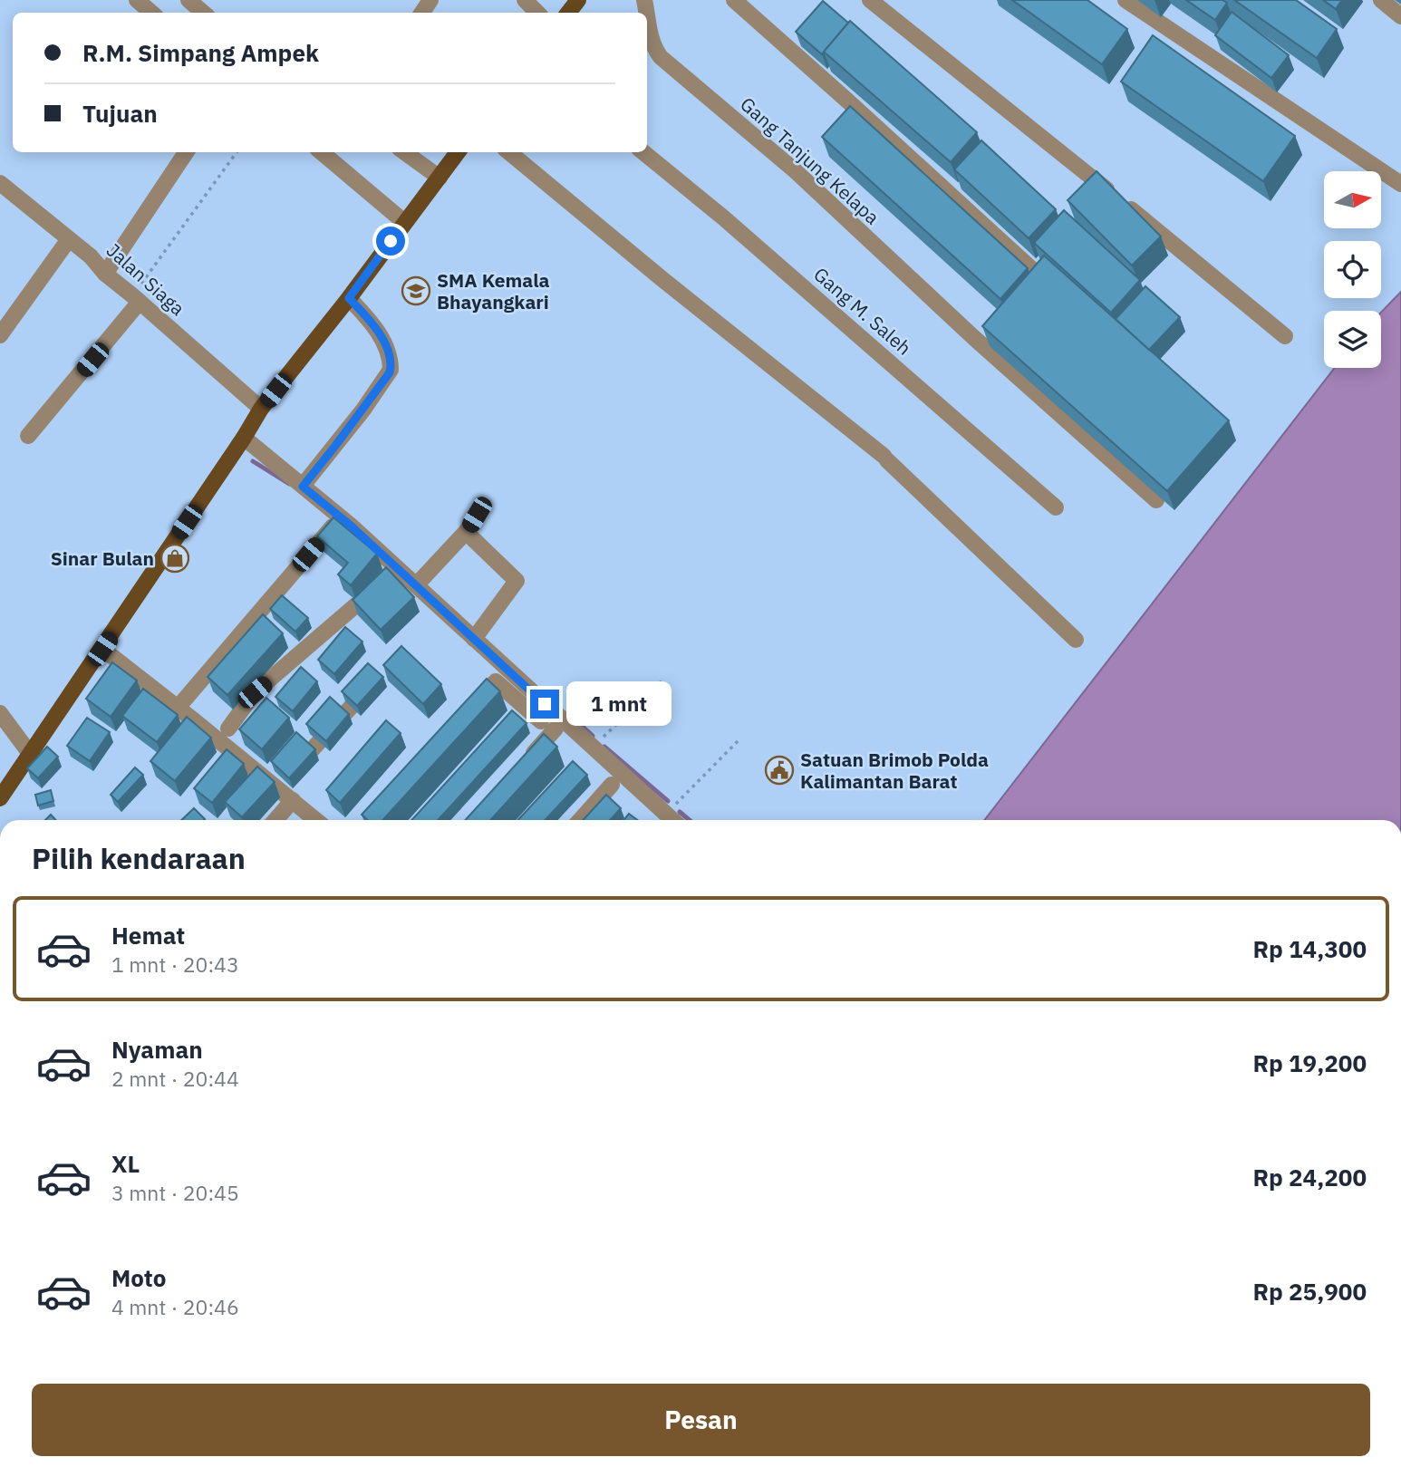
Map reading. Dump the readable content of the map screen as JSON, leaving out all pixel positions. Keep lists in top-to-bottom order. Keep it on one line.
{"streets":{"street":["Gang Tanjung Kelapa","Jalan Siaga","Gang M. Saleh"]},"places":{"school or university":["SMA Kemala Bhayangkari"],"shop":["Sinar Bulan"],"public building":["Satuan Brimob Polda Kalimantan Barat"]},"north":"right","page":{"banner":["R.M. Simpang Ampek","Tujuan"],"bubble":"1 mnt","heading":"Pilih kendaraan","list":[{"name":"Hemat","note":"1 mnt · 20:43","value":"Rp 14,300"},{"name":"Nyaman","note":"2 mnt · 20:44","value":"Rp 19,200"},{"name":"XL","note":"3 mnt · 20:45","value":"Rp 24,200"},{"name":"Moto","note":"4 mnt · 20:46","value":"Rp 25,900"}],"buttons":"Pesan"}}
